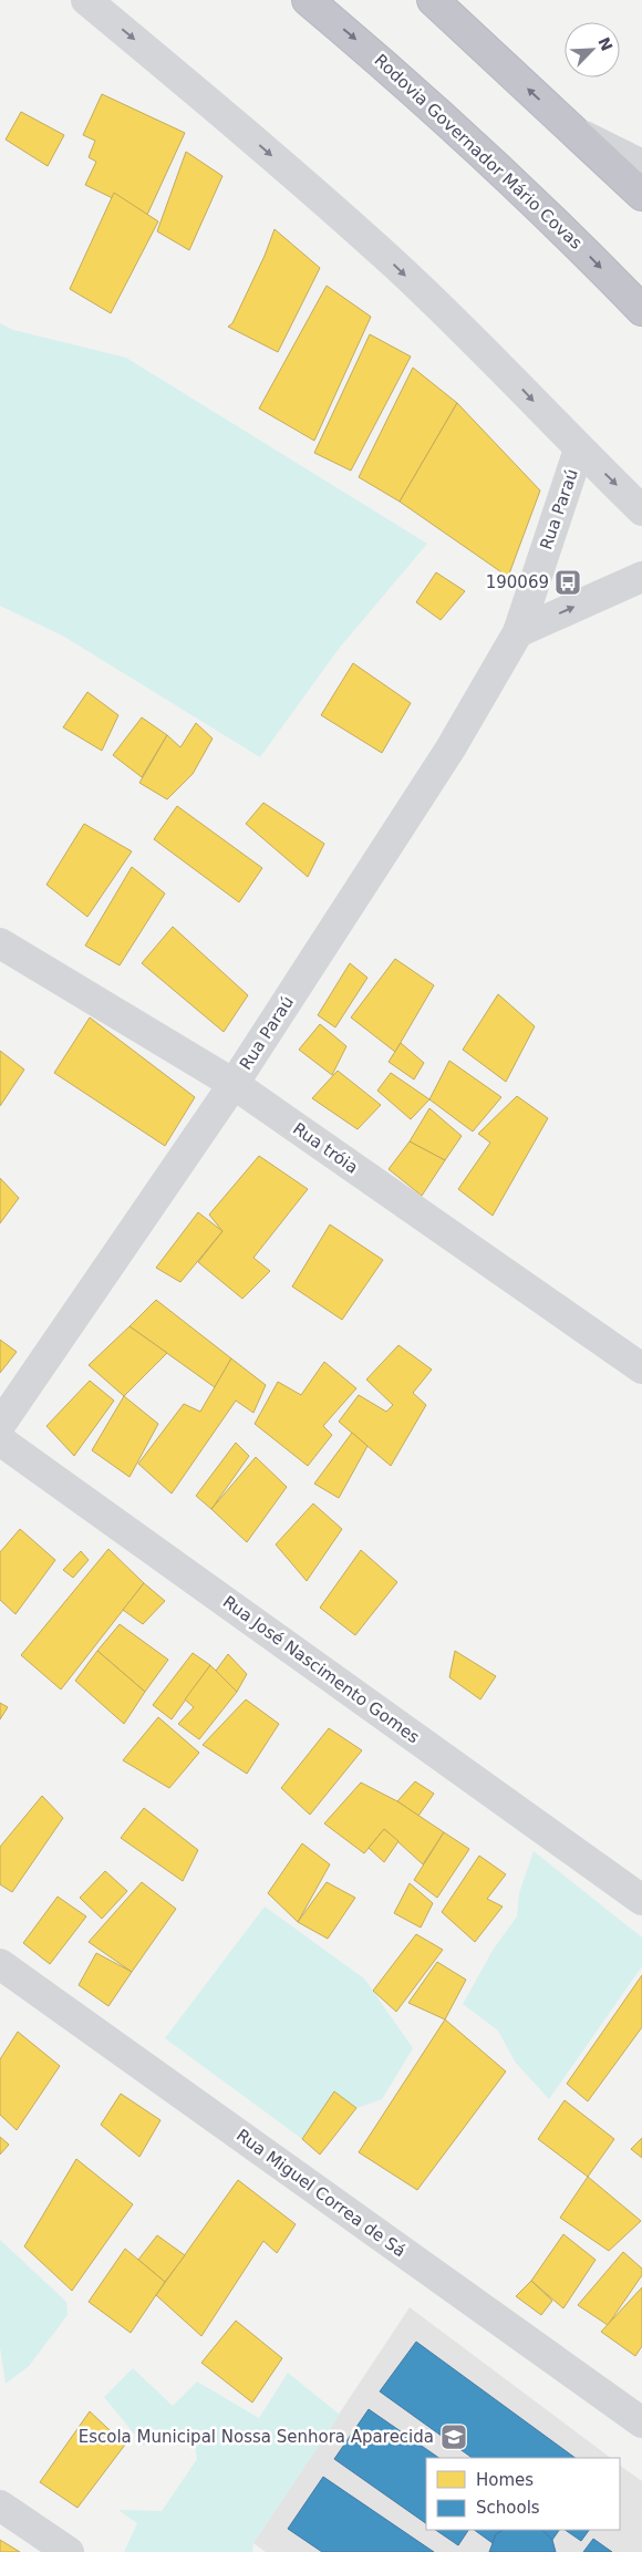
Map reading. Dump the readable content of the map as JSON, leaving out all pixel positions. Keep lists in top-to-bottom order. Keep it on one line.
{"streets":{"highway":["Rodovia Governador Mário Covas"],"street":["Rua Paraú","Rua tróia","Rua José Nascimento Gomes","Rua Miguel Correa de Sá"]},"crossings":[["Rua Paraú","Rua tróia"]],"places":{"bus stop":["190069"],"school or university":["Escola Municipal Nossa Senhora Aparecida"]},"legend":["Homes","Schools"],"north":"top right"}
